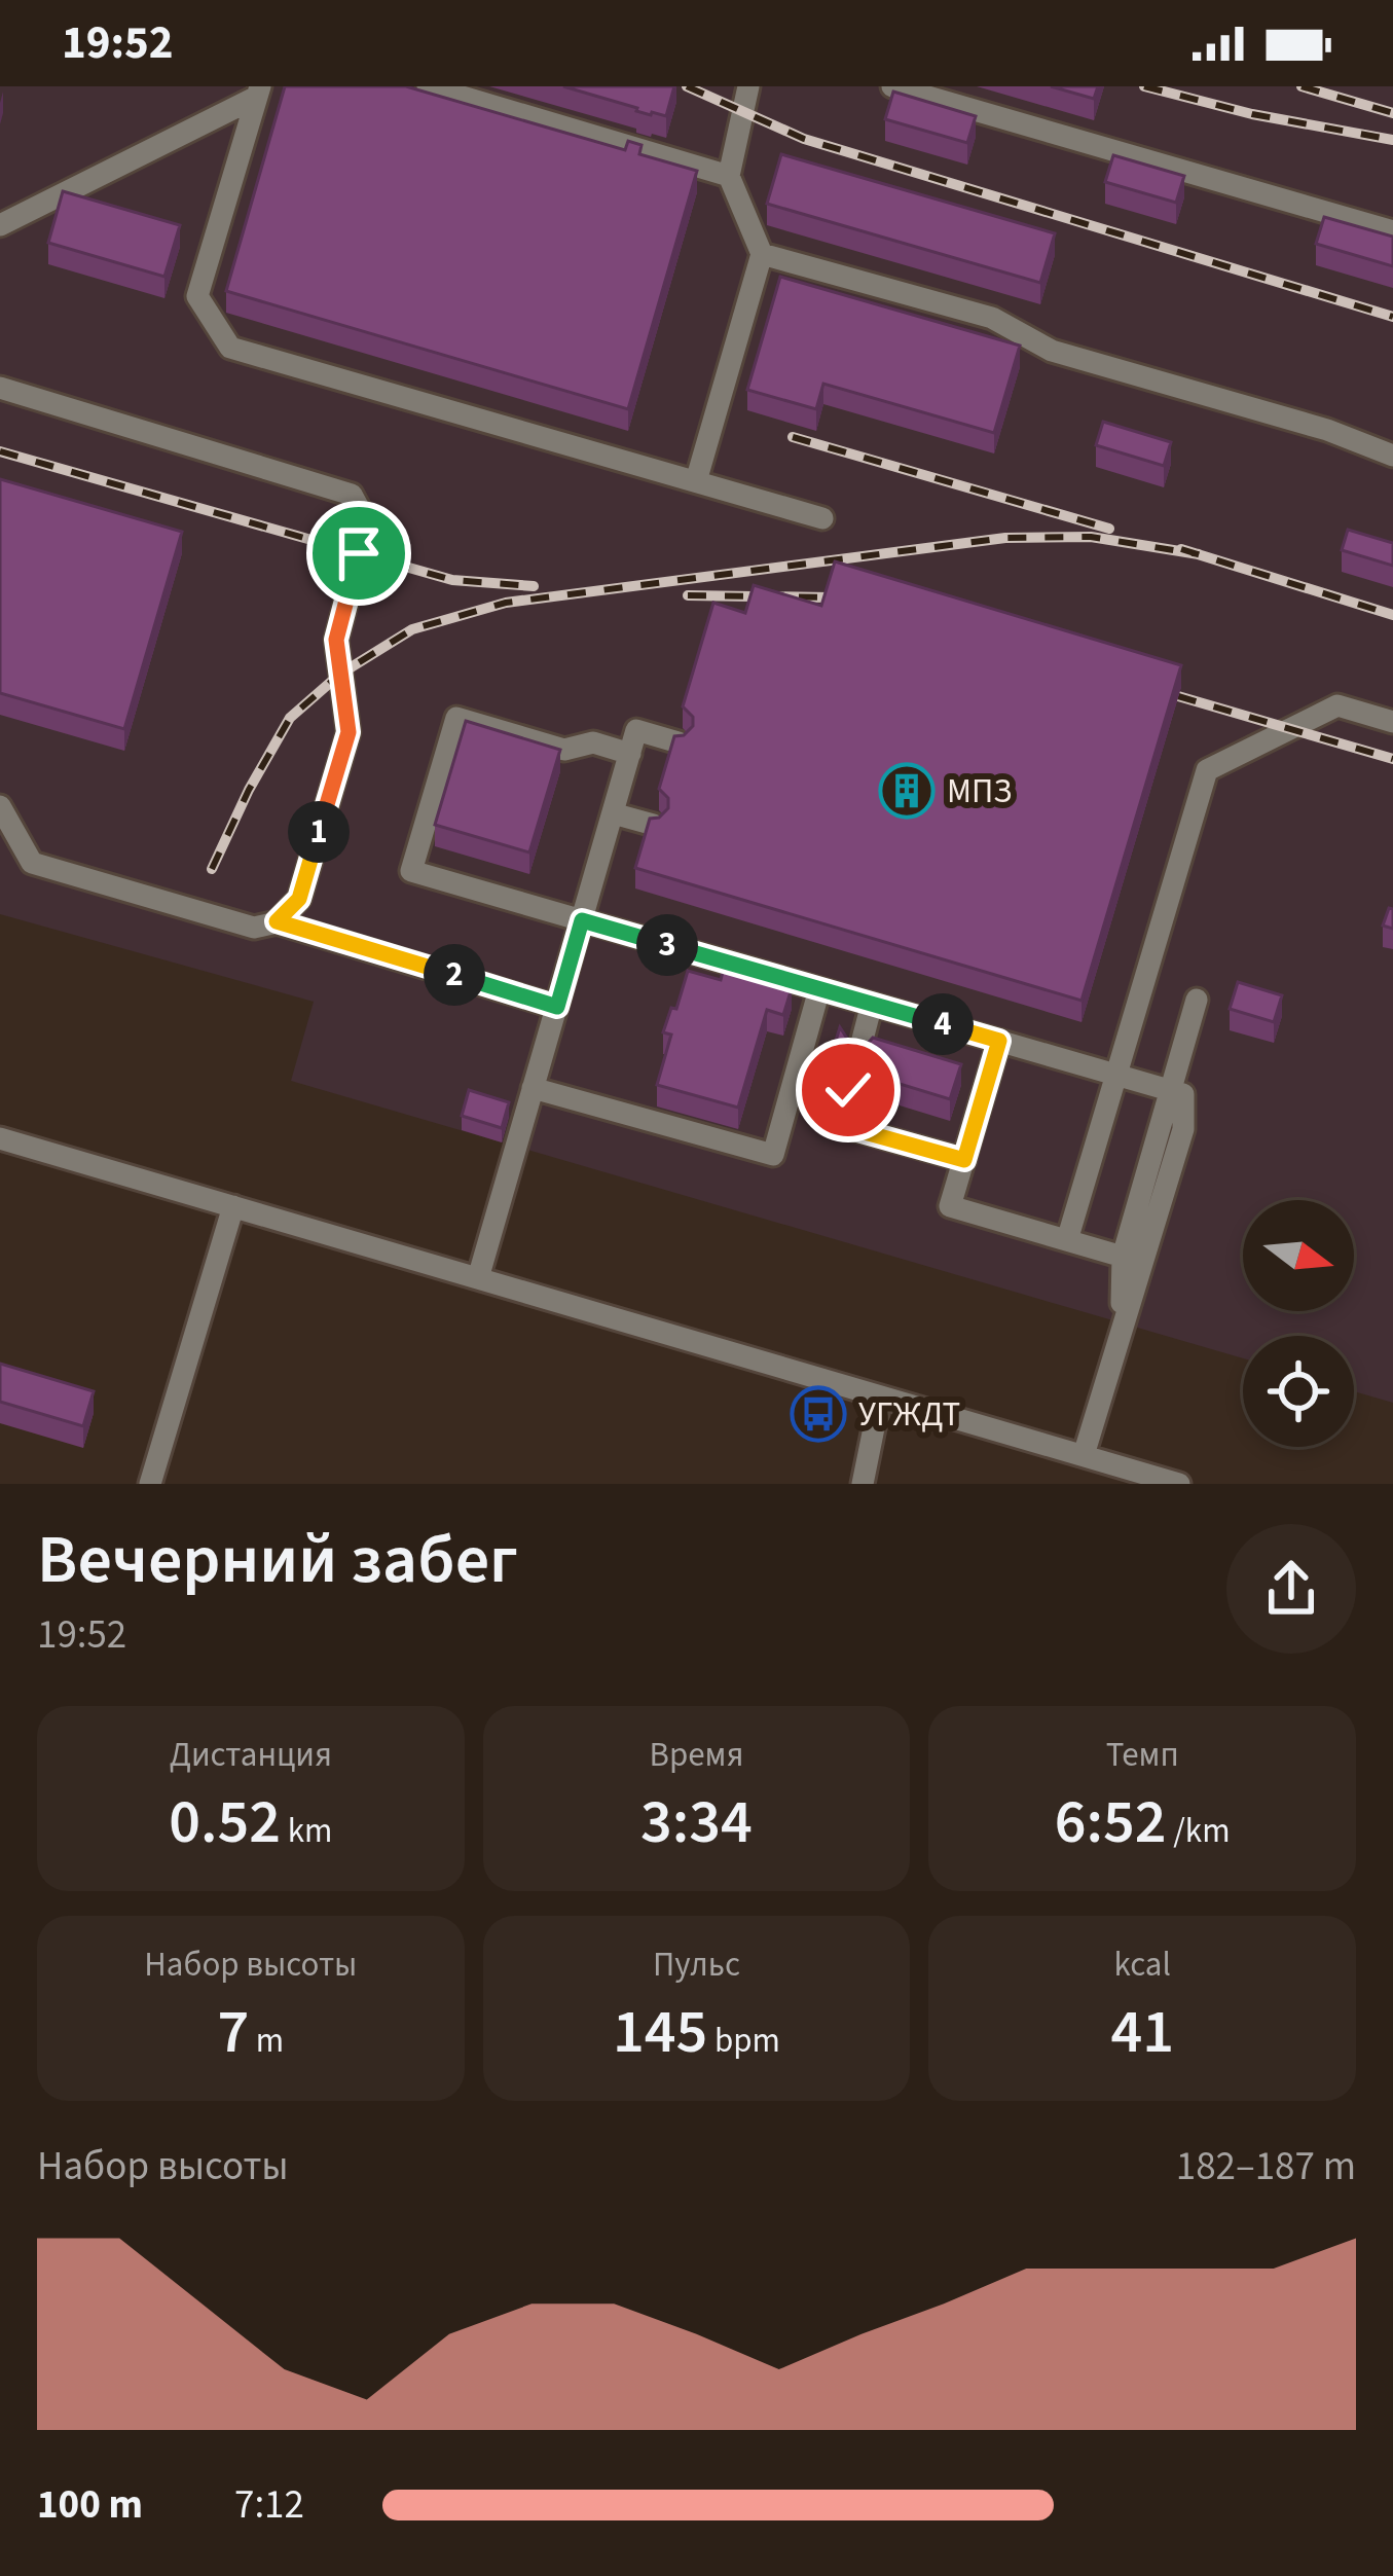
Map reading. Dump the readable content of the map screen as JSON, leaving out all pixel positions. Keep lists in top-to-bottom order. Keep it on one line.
{"places":{"building":["МПЗ"],"bus stop":["УГЖДТ"]},"north":"right","page":{"status":"19:52","pins":["1","3","2","4"],"heading":["Вечерний забег","19:52"],"stats":[["Дистанция","0.52 km"],["Время","3:34"],["Темп","6:52 /km"],["Набор высоты","7 m"],["Пульс","145 bpm"],["kcal","41"]],"chart":["Набор высоты","182–187 m"],"list":[{"name":"100 m","note":"7:12"}]}}
